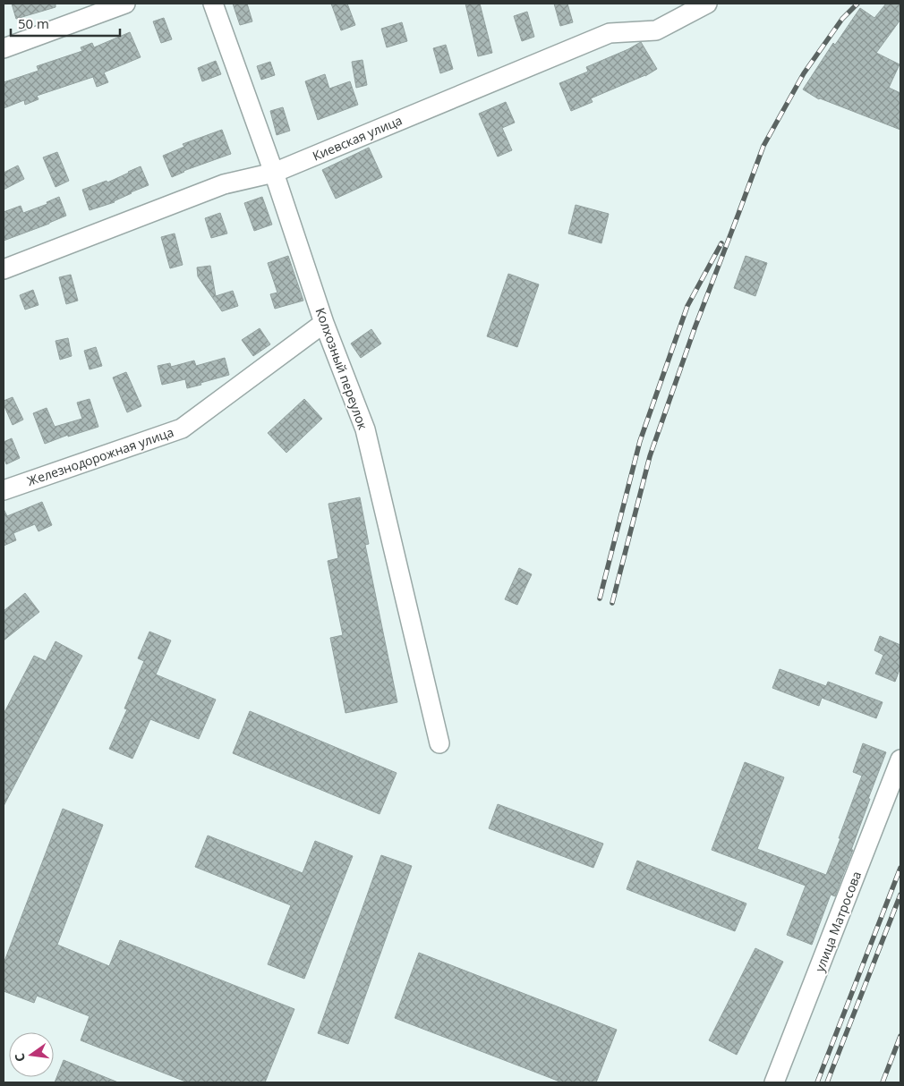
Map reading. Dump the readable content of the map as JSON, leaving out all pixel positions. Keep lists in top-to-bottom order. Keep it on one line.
{"streets":{"street":["Киевская улица","Колхозный переулок","Железнодорожная улица","улица Матросова"]},"crossings":[["Киевская улица","Колхозный переулок"],["Колхозный переулок","Железнодорожная улица"]],"scale_bar":"50 m","north":"left"}
